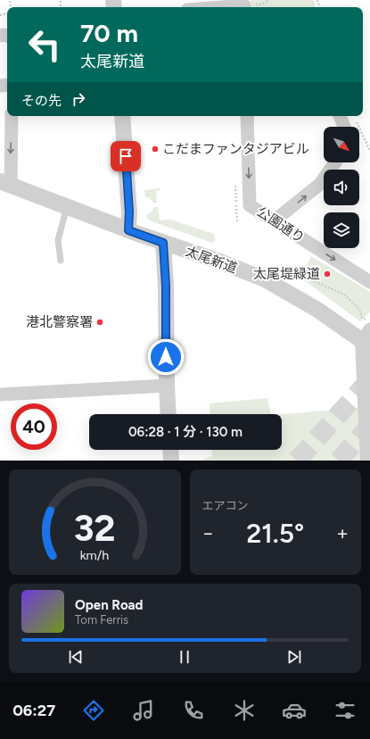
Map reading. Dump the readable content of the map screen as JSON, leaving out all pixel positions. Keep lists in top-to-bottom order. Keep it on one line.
{"streets":{"street":["公園通り","太尾新道"]},"one_way":["公園通り"],"places":["こだまファンタジアビル","太尾堤緑道","港北警察署"],"north":"bottom right","page":{"turn":["70 m","太尾新道"],"then":"その先","limit":"40","trip":"06:28 · 1 分 · 130 m","tile":"エアコン","heat":["−","21.5°","+"],"song":["Open Road","Tom Ferris"],"tabs":"06:27","gauge":["32","km/h"]}}
